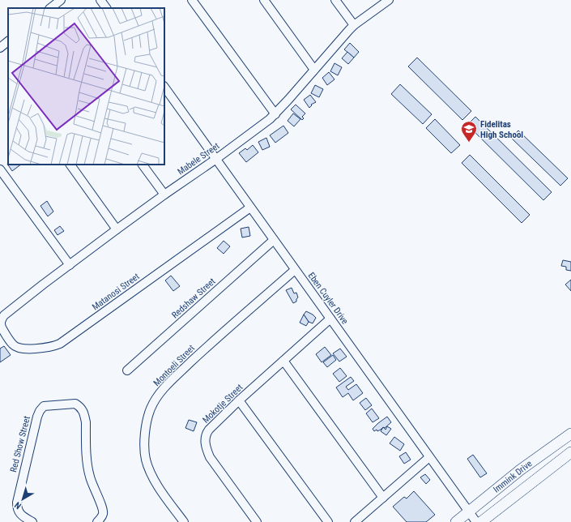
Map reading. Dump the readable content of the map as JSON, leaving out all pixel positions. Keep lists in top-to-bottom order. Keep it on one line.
{"streets":{"main road":["Immink Drive"],"street":["Mabele Street","Matanosi Street","Redshaw Street","Eben Cuyler Drive","Montoeli Street","Mokotje Street","Red Show Street"]},"crossings":[["Mabele Street","Matanosi Street"],["Mabele Street","Eben Cuyler Drive"],["Matanosi Street","Eben Cuyler Drive"],["Redshaw Street","Eben Cuyler Drive"],["Eben Cuyler Drive","Montoeli Street"],["Eben Cuyler Drive","Mokotje Street"],["Eben Cuyler Drive","Immink Drive"]],"places":{"school or university":["Fidelitas High School"]},"north":"bottom left"}
